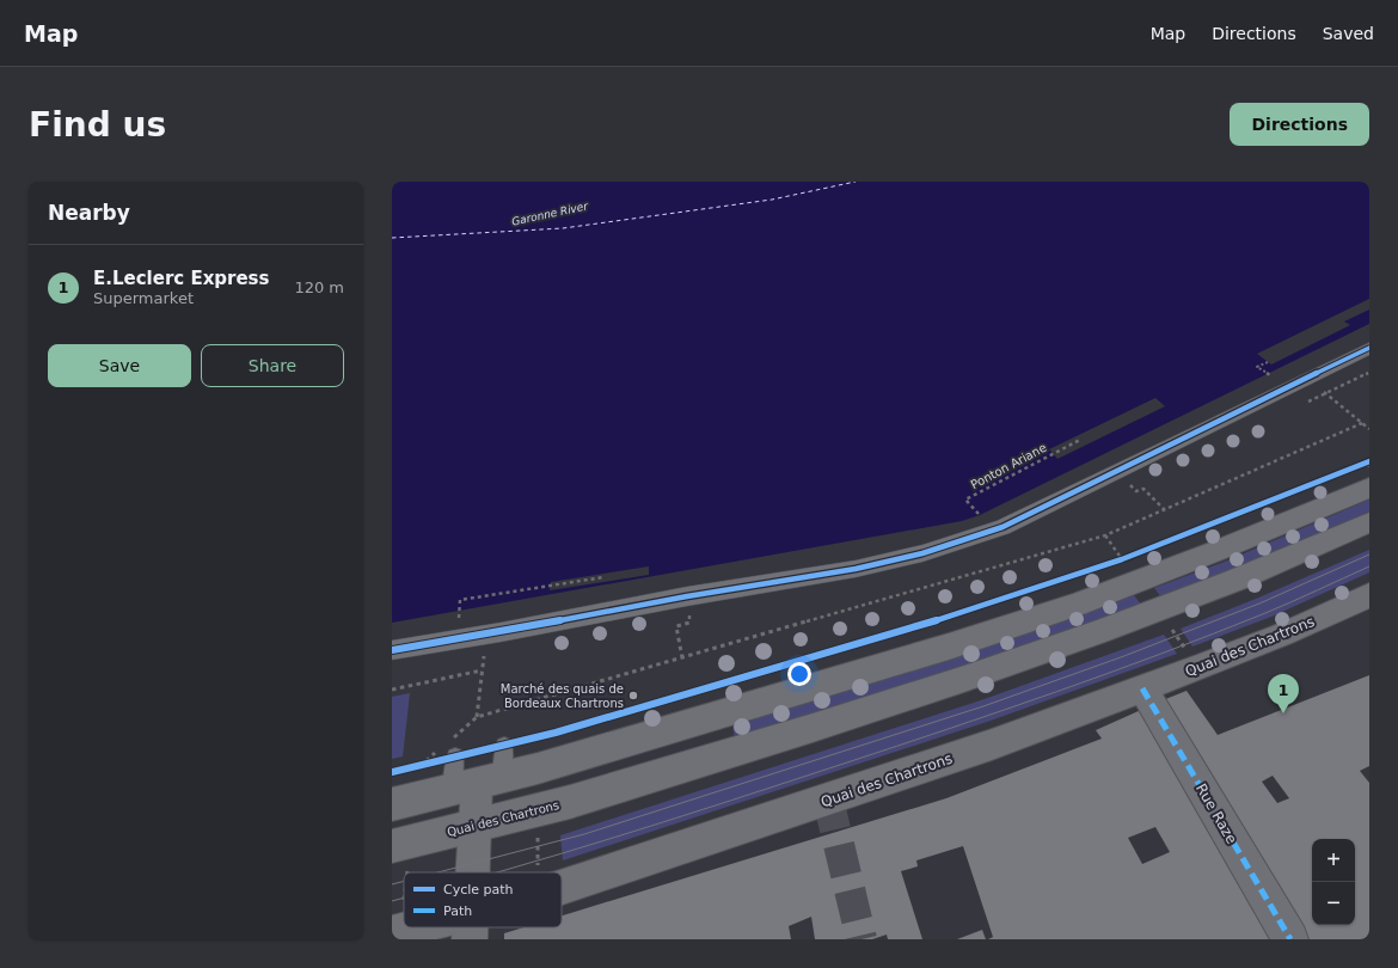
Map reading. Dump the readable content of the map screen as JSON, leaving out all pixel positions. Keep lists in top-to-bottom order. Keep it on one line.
{"streets":{"main road":["Quai des Chartrons","Rue Raze"],"path":["Ponton Ariane"]},"crossings":[["Quai des Chartrons","Rue Raze"]],"water":["Garonne River"],"places":["Marché des quais de Bordeaux Chartrons"],"legend":["Cycle path","Path"],"page":{"header":"Map","nav":["Map","Directions","Saved"],"buttons":["Directions",["Save","Share"]],"title":"Find us","heading":"Nearby","list":[{"mark":"1","name":"E.Leclerc Express","note":"Supermarket","value":"120 m"}],"pins":"1","map_buttons":["+","−"]}}
